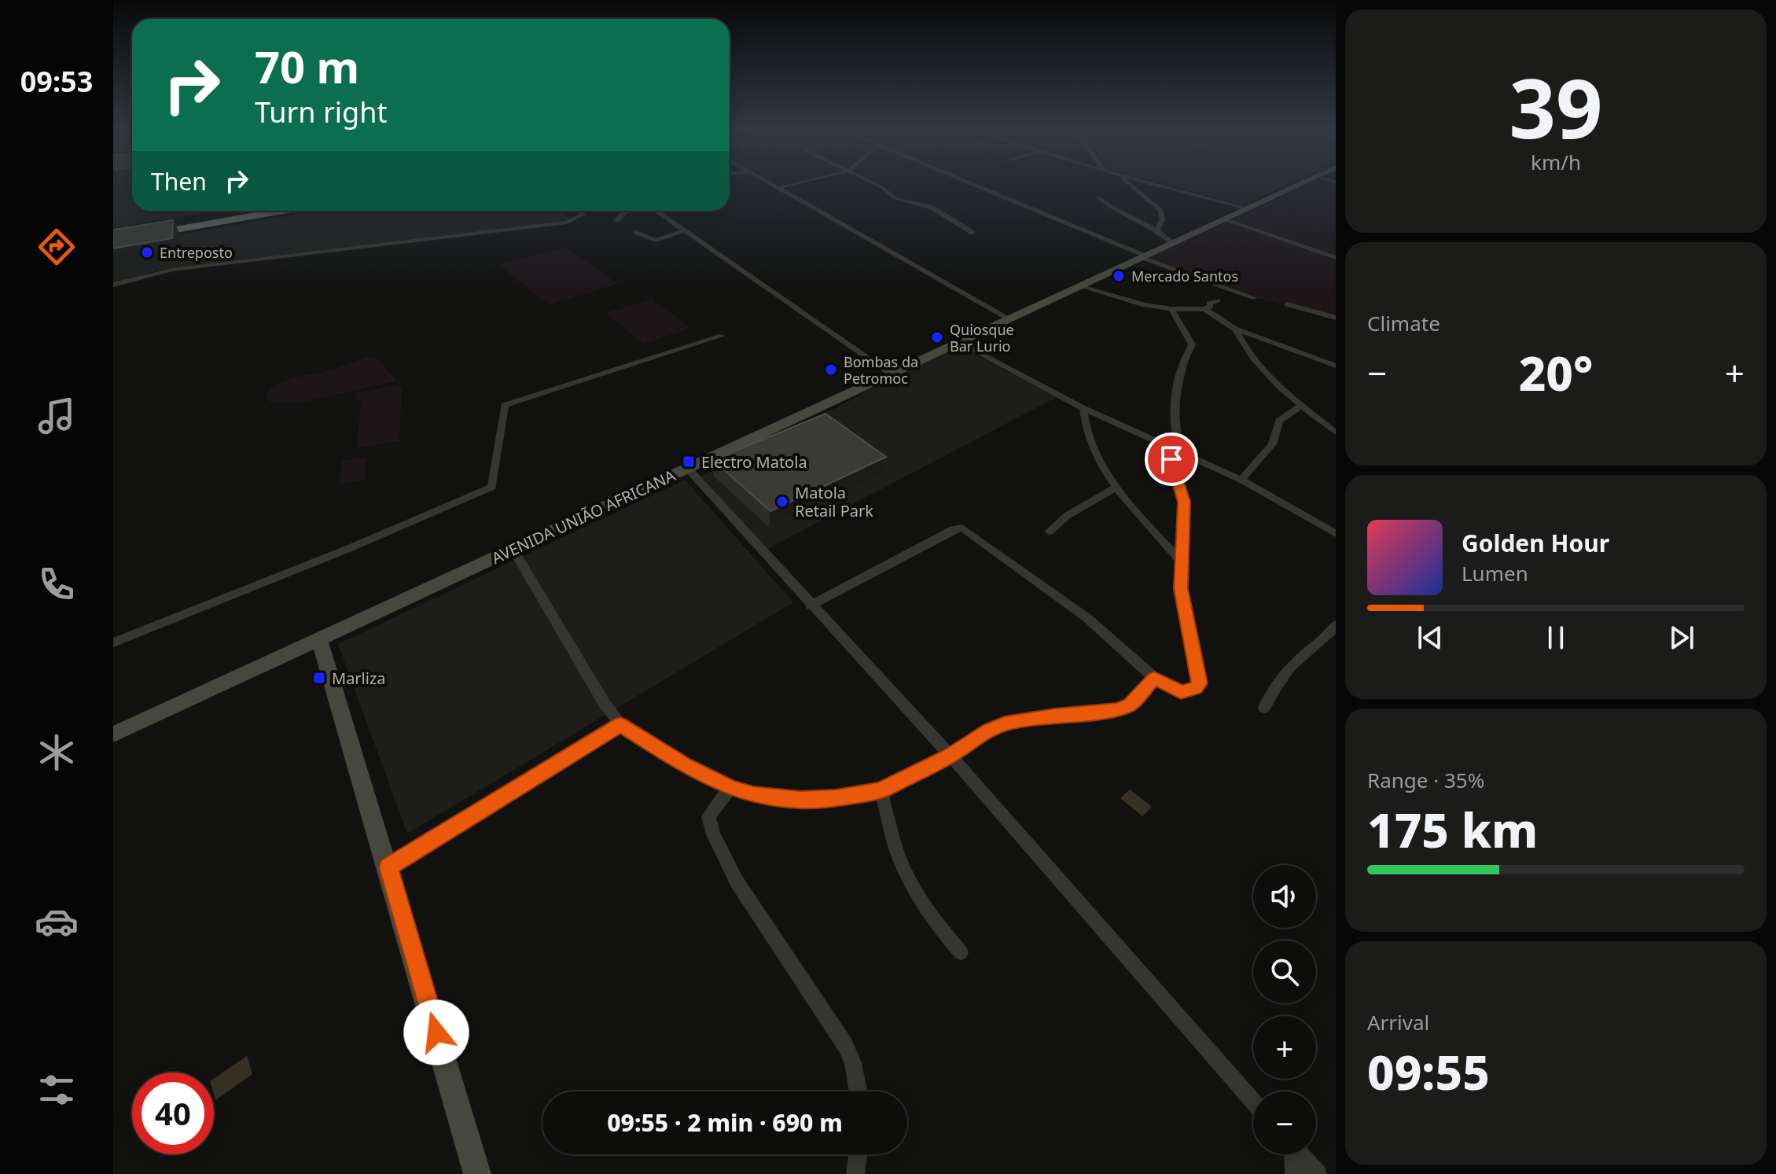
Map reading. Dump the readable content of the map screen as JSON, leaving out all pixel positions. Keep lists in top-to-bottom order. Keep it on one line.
{"streets":{"main road":["AVENIDA UNIÃO AFRICANA"]},"places":{"other":["Entreposto","Mercado Santos","Quiosque Bar Lurio","Bombas da Petromoc","Matola Retail Park"],"transit":["Electro Matola","Marliza"]},"page":{"tabs":"09:53","tile":[["39","km/h"],"Climate",["Range · 35%","175 km"],["Arrival","09:55"]],"turn":["70 m","Turn right"],"then":"Then","heat":["−","20°","+"],"song":["Golden Hour","Lumen"],"map_buttons":["+","−"],"limit":"40","trip":"09:55 · 2 min · 690 m"}}
